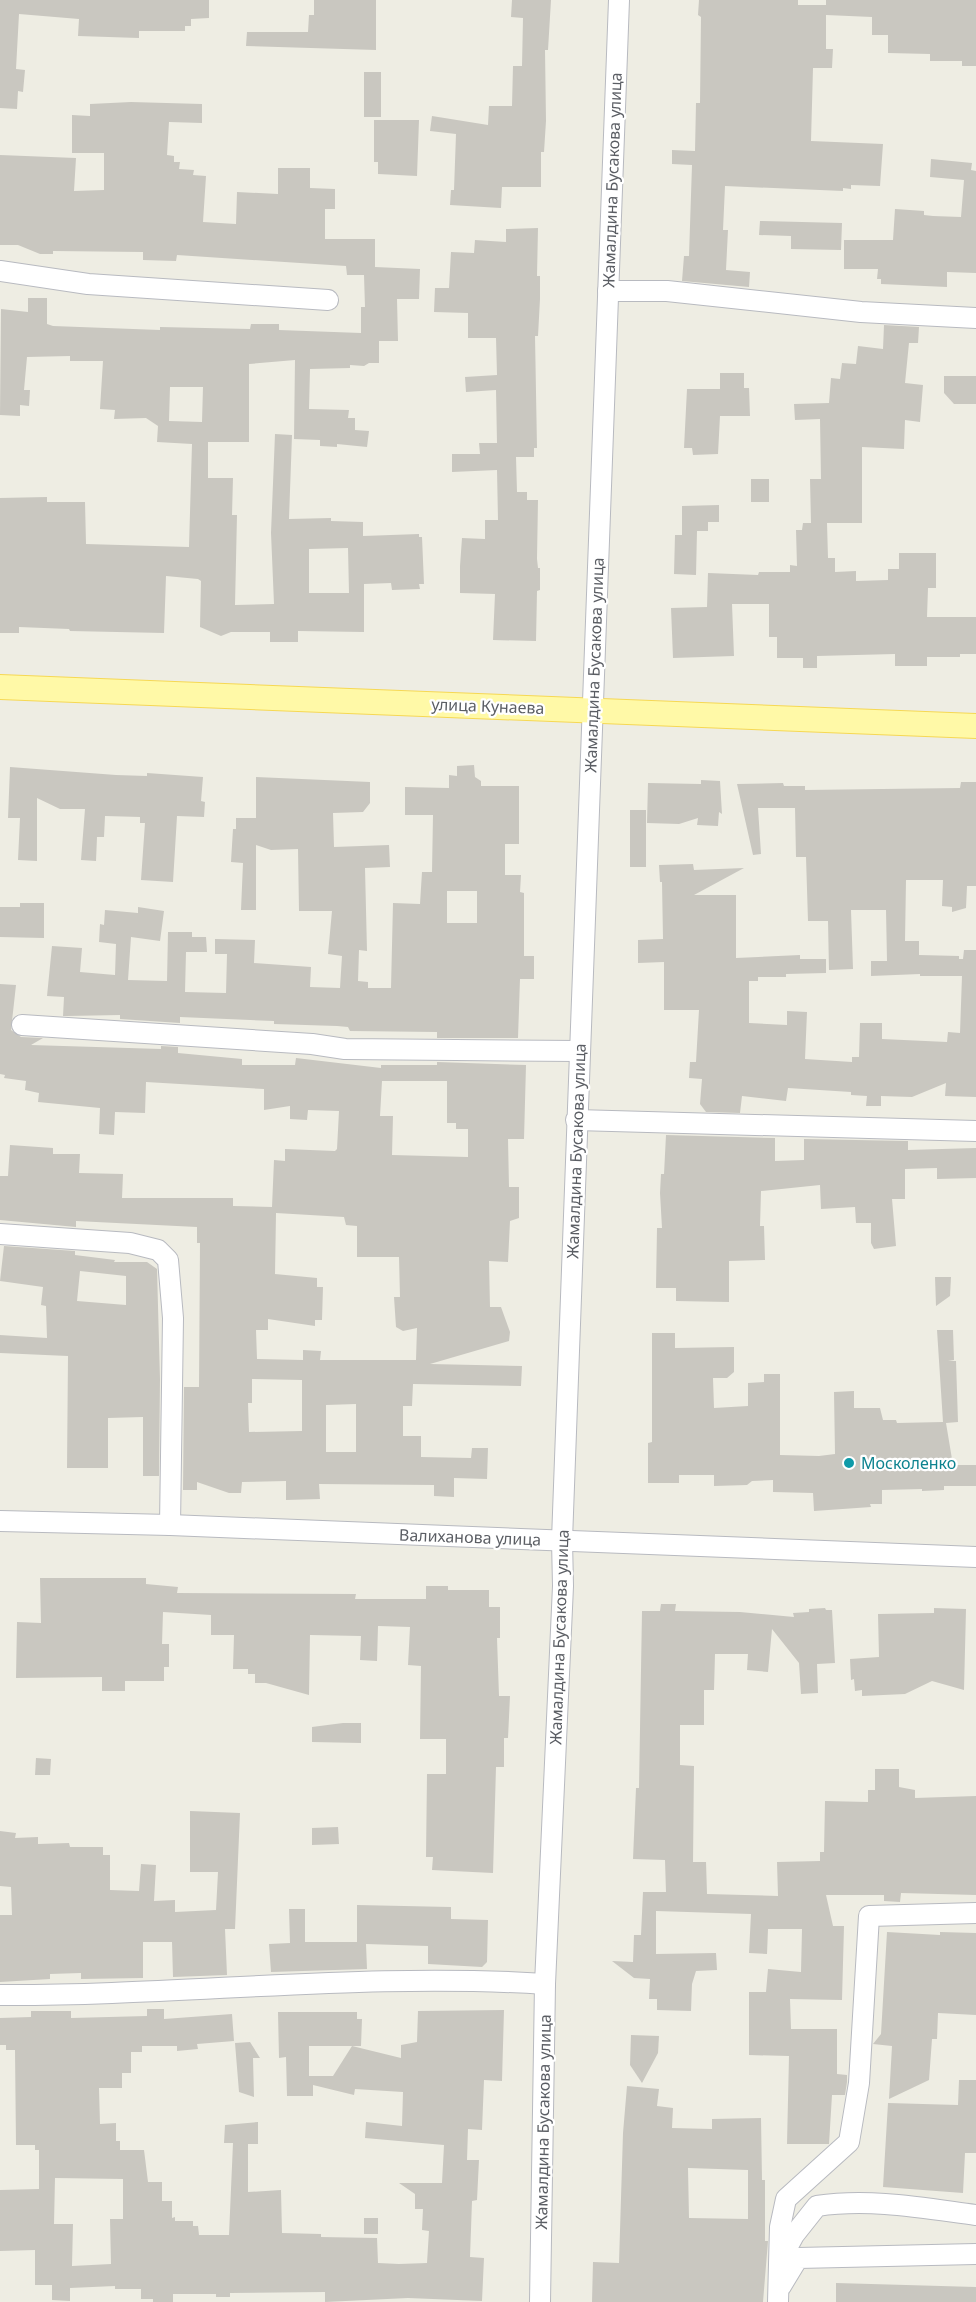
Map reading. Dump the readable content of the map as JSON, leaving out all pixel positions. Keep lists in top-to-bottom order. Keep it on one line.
{"streets":{"main road":["улица Кунаева"],"street":["Жамалдина Бусакова улица","Валиханова улица"]},"crossings":[["Жамалдина Бусакова улица","улица Кунаева"],["Жамалдина Бусакова улица","Валиханова улица"]],"places":["Москоленко"]}
